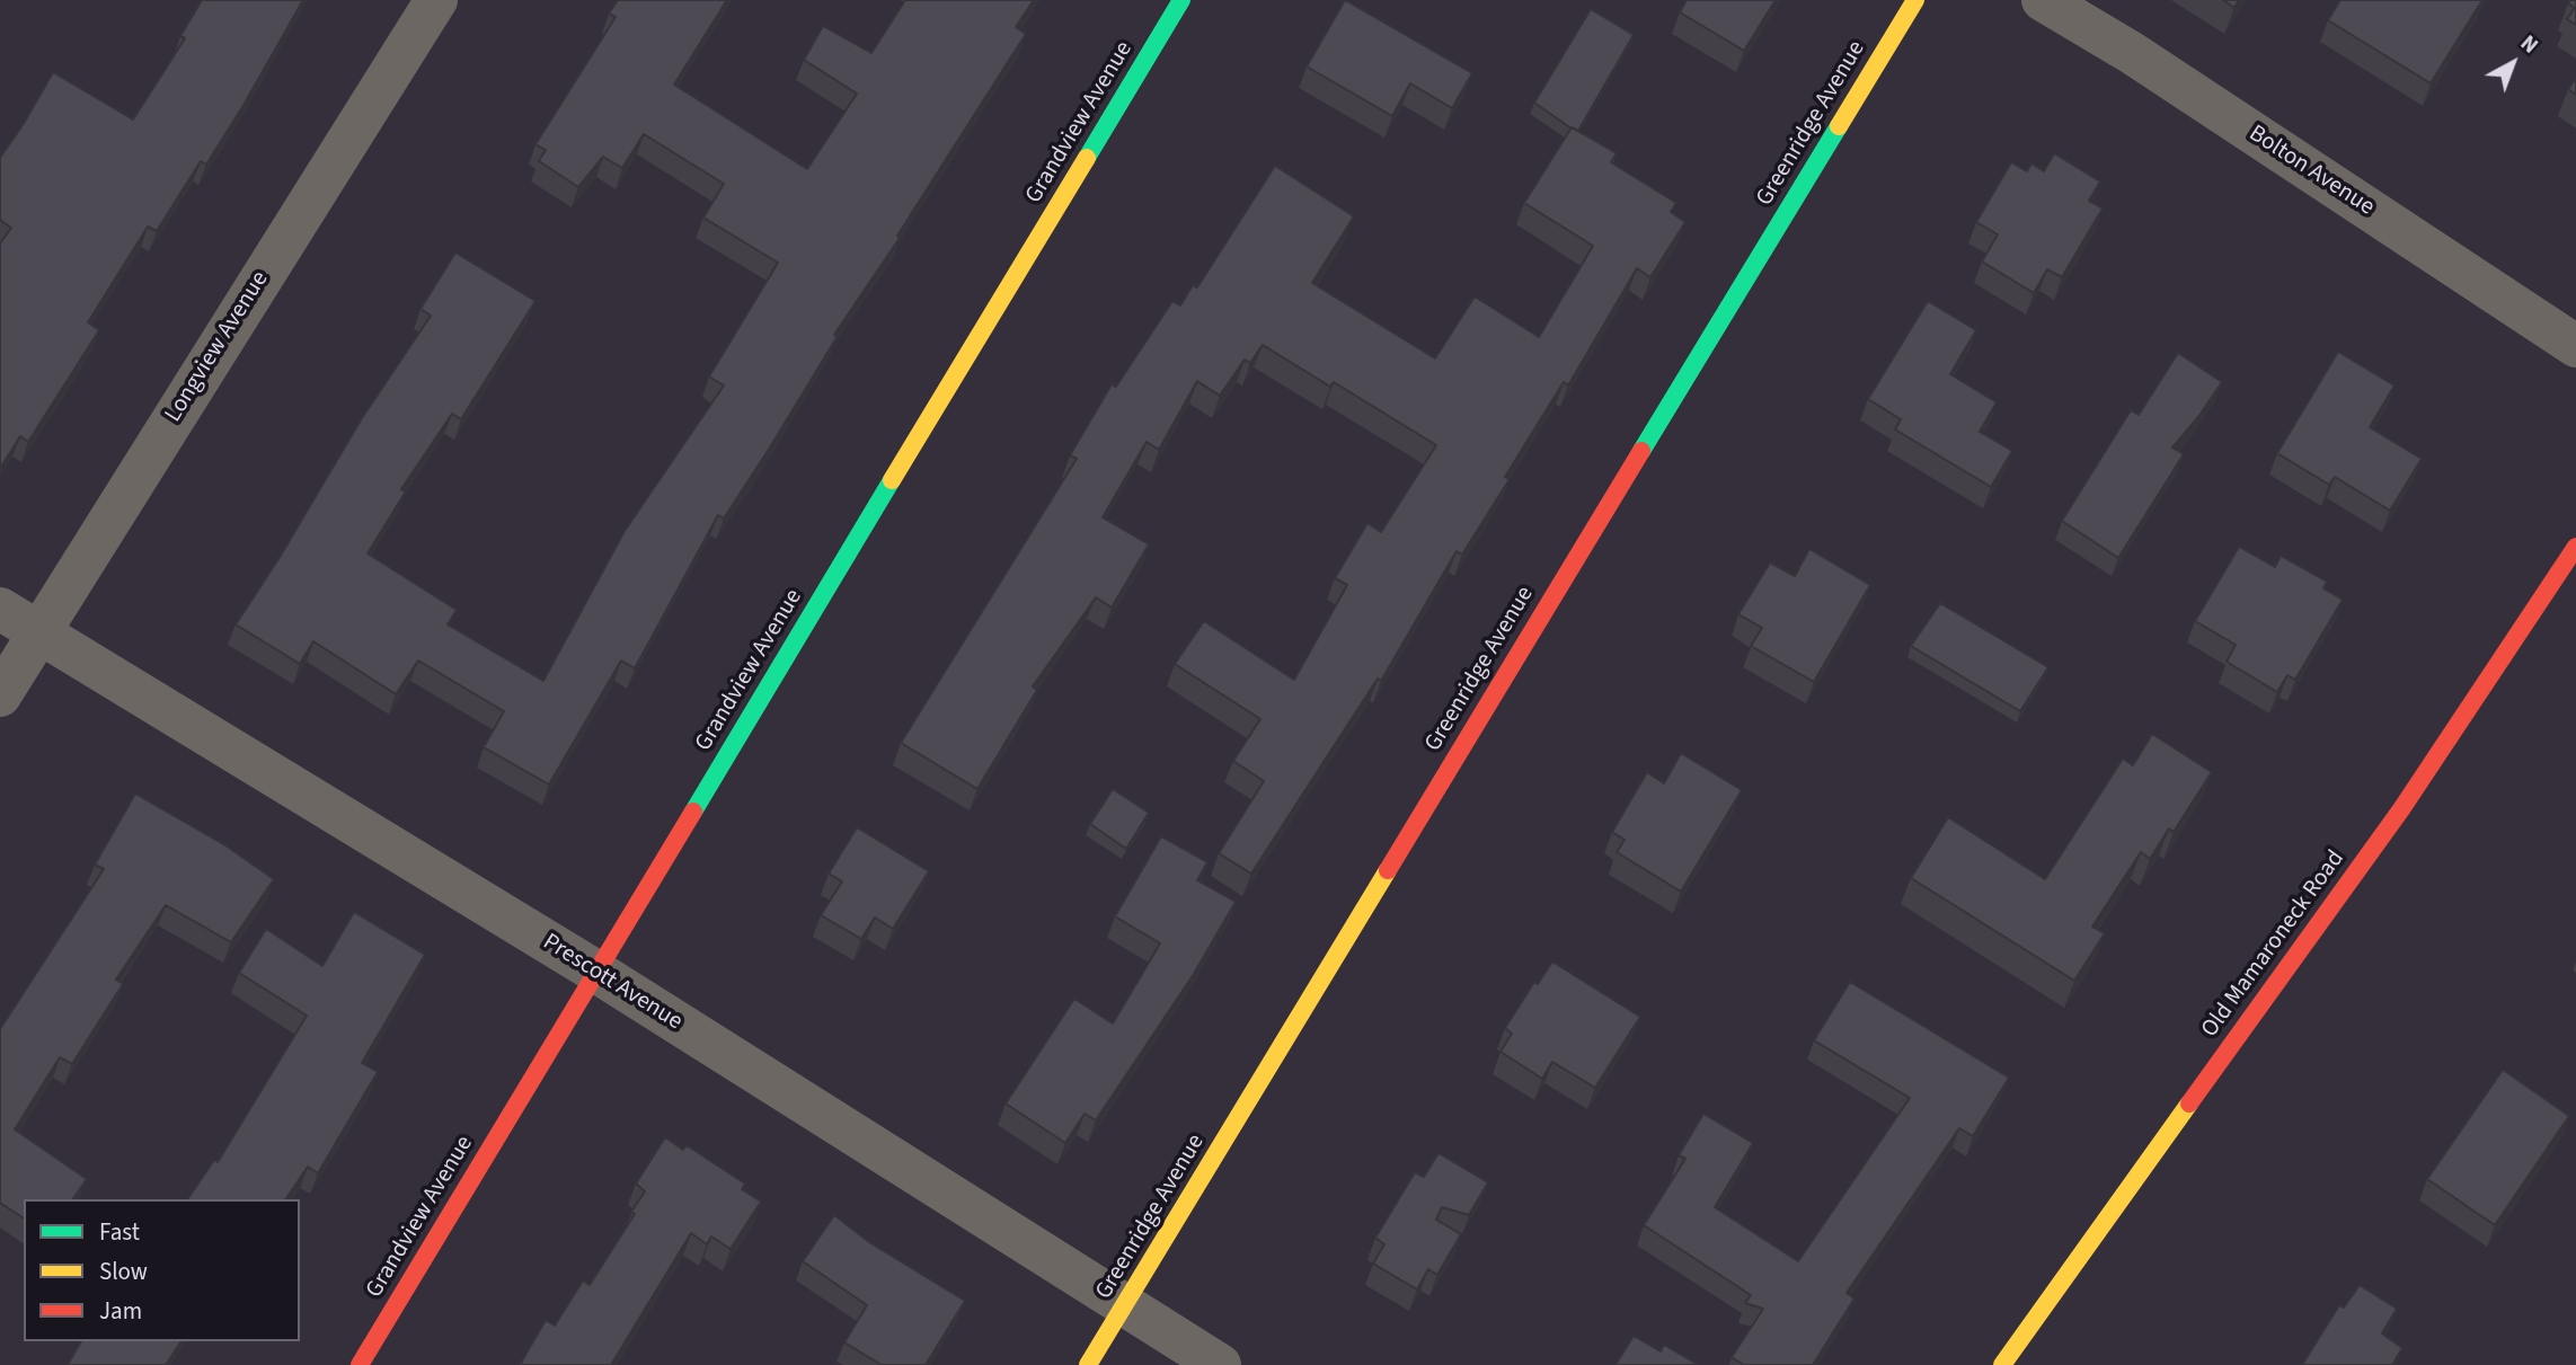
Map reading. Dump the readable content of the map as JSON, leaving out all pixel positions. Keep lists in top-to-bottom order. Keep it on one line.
{"streets":{"street":["Grandview Avenue","Greenridge Avenue","Bolton Avenue","Longview Avenue","Old Mamaroneck Road","Prescott Avenue"]},"crossings":[["Grandview Avenue","Prescott Avenue"],["Greenridge Avenue","Prescott Avenue"],["Longview Avenue","Prescott Avenue"]],"legend":["Fast","Slow","Jam"],"north":"top right"}
